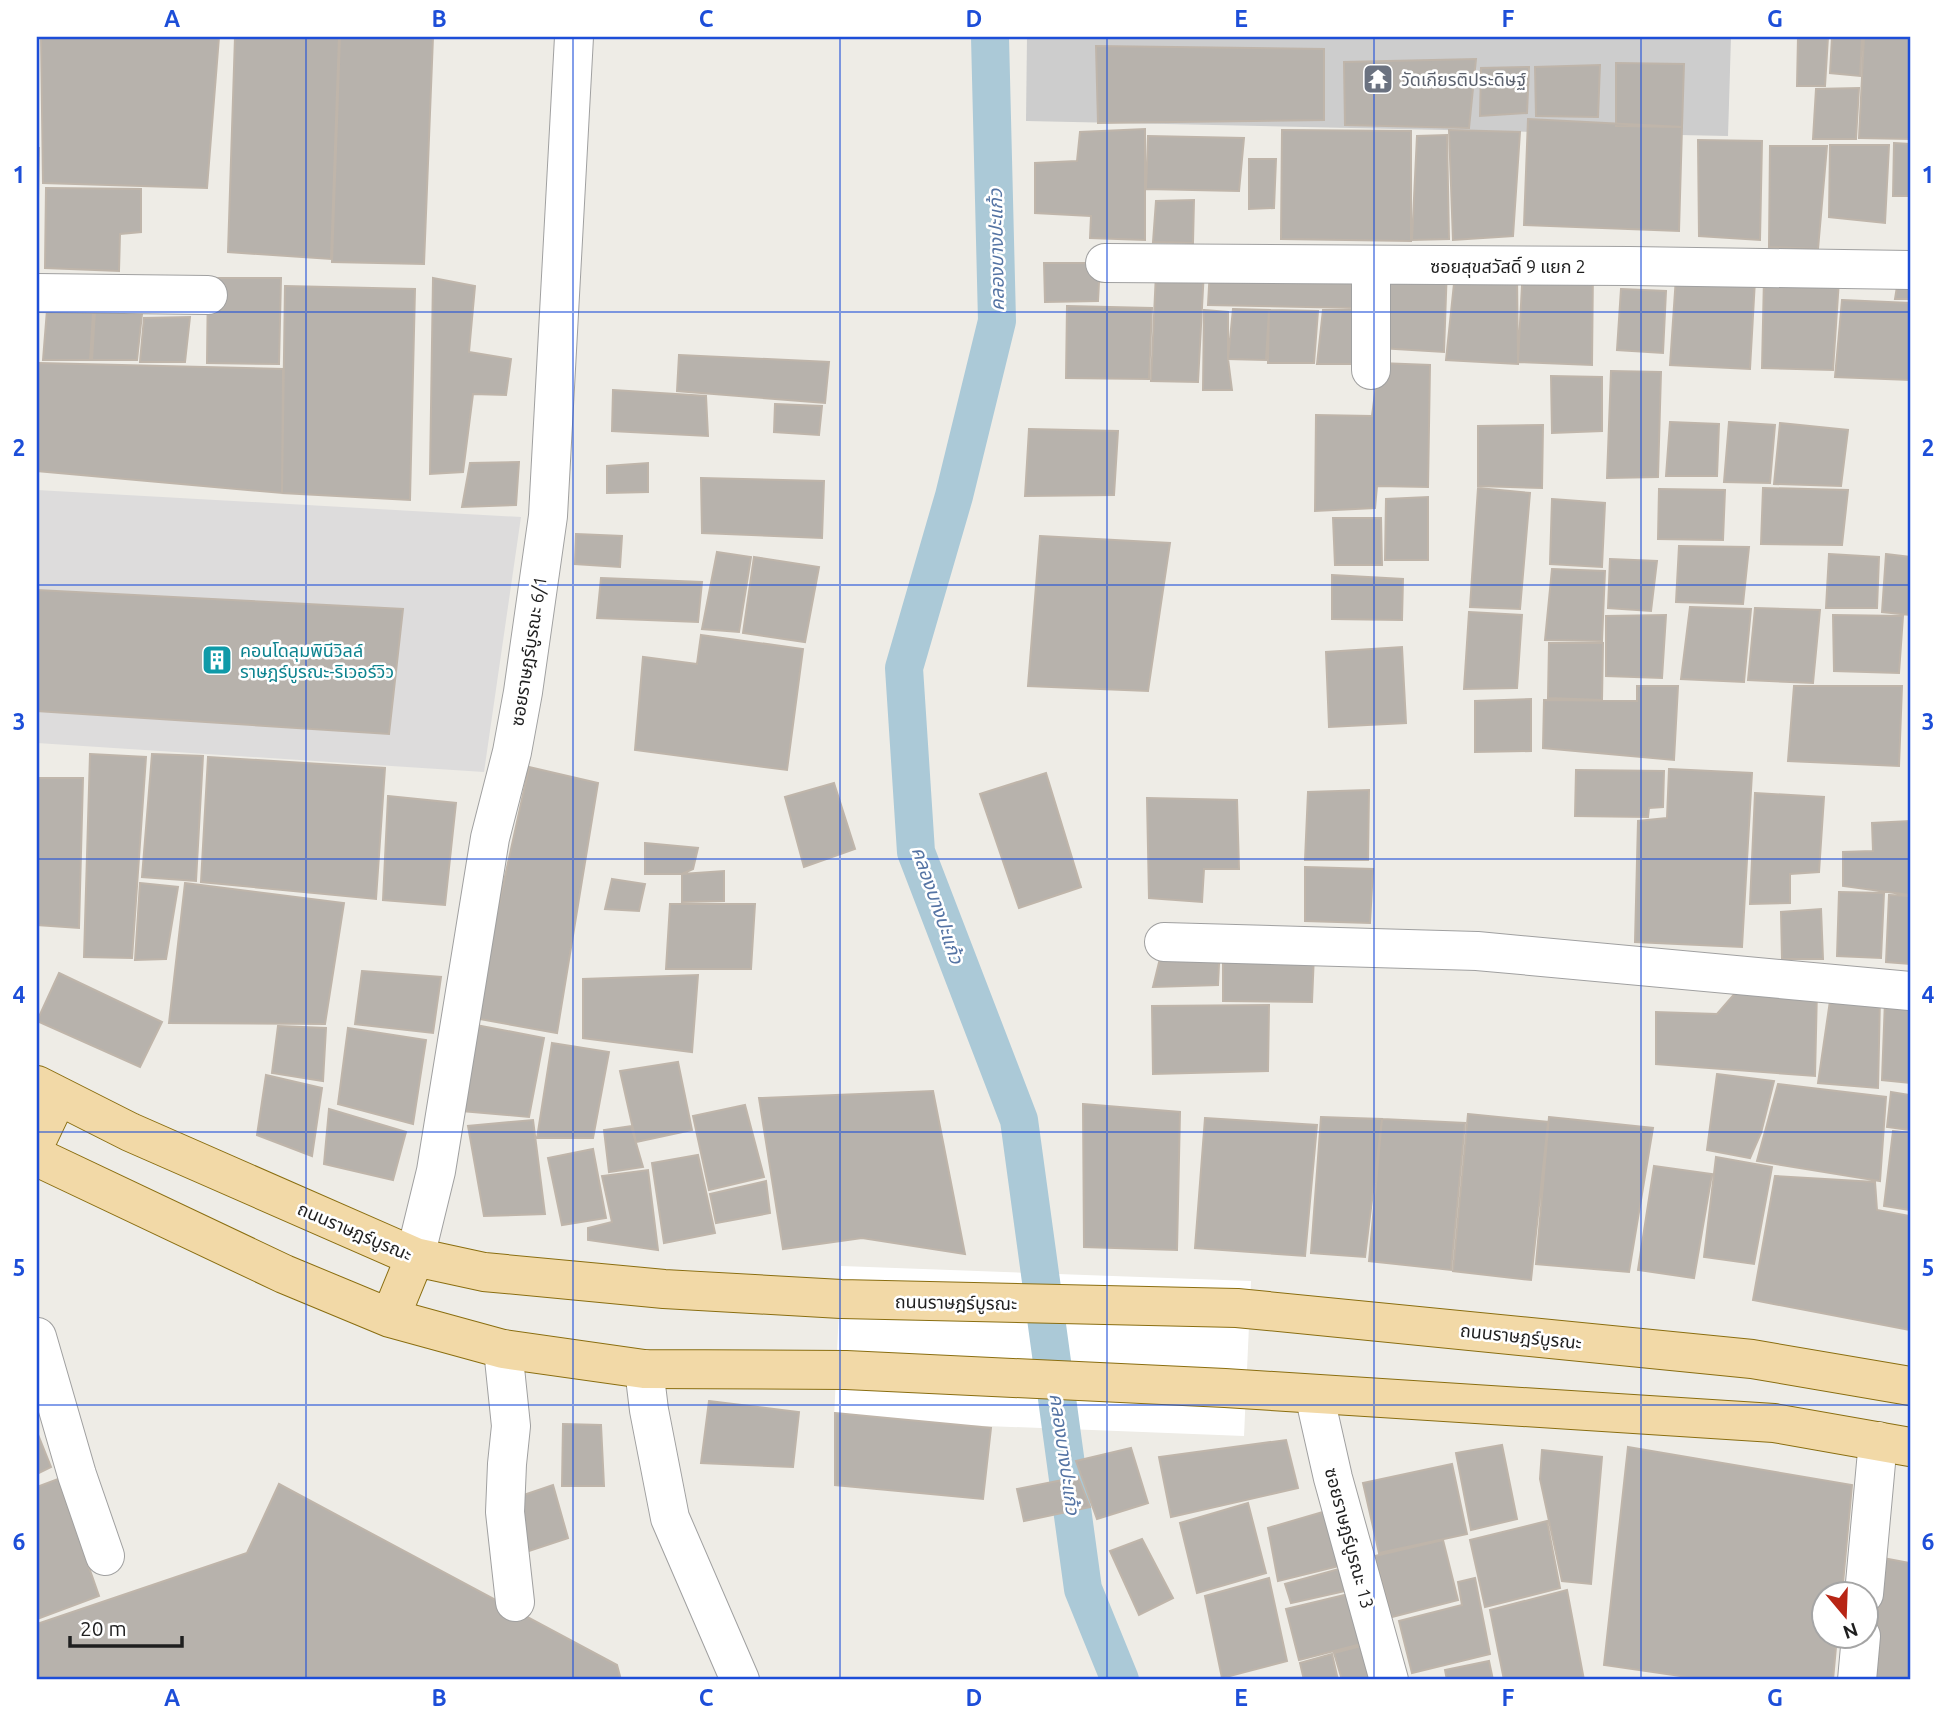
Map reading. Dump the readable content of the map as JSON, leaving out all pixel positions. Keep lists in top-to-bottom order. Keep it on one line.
{"streets":{"main road":["ถนนราษฎร์บูรณะ"],"street":["ซอยสุขสวัสดิ์ 9 แยก 2","ซอยราษฎร์บูรณะ 6/1","ซอยราษฎร์บูรณะ 13"]},"crossings":[["ซอยราษฎร์บูรณะ 6/1","ถนนราษฎร์บูรณะ"]],"water":["คลองบางปะแก้ว"],"places":{"temple":["วัดเกียรติประดิษฐ์"],"building":["คอนโดลุมพินีวิลล์ ราษฎร์บูรณะ-ริเวอร์วิว"]},"scale_bar":"20 m","north":"bottom","grid":{"columns":["A","B","C","D","E","F","G"],"rows":["1","2","3","4","5","6"]}}
